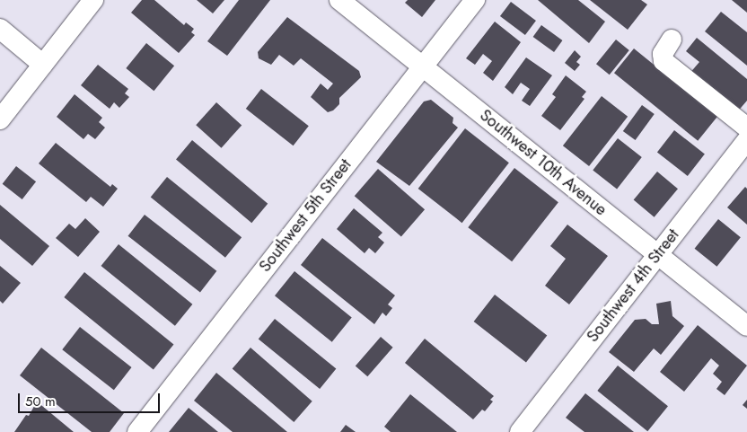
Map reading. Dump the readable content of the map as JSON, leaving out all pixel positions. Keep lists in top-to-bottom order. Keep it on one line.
{"streets":{"street":["Southwest 10th Avenue","Southwest 5th Street","Southwest 4th Street"]},"crossings":[["Southwest 10th Avenue","Southwest 5th Street"],["Southwest 10th Avenue","Southwest 4th Street"]],"scale_bar":"50 m"}
